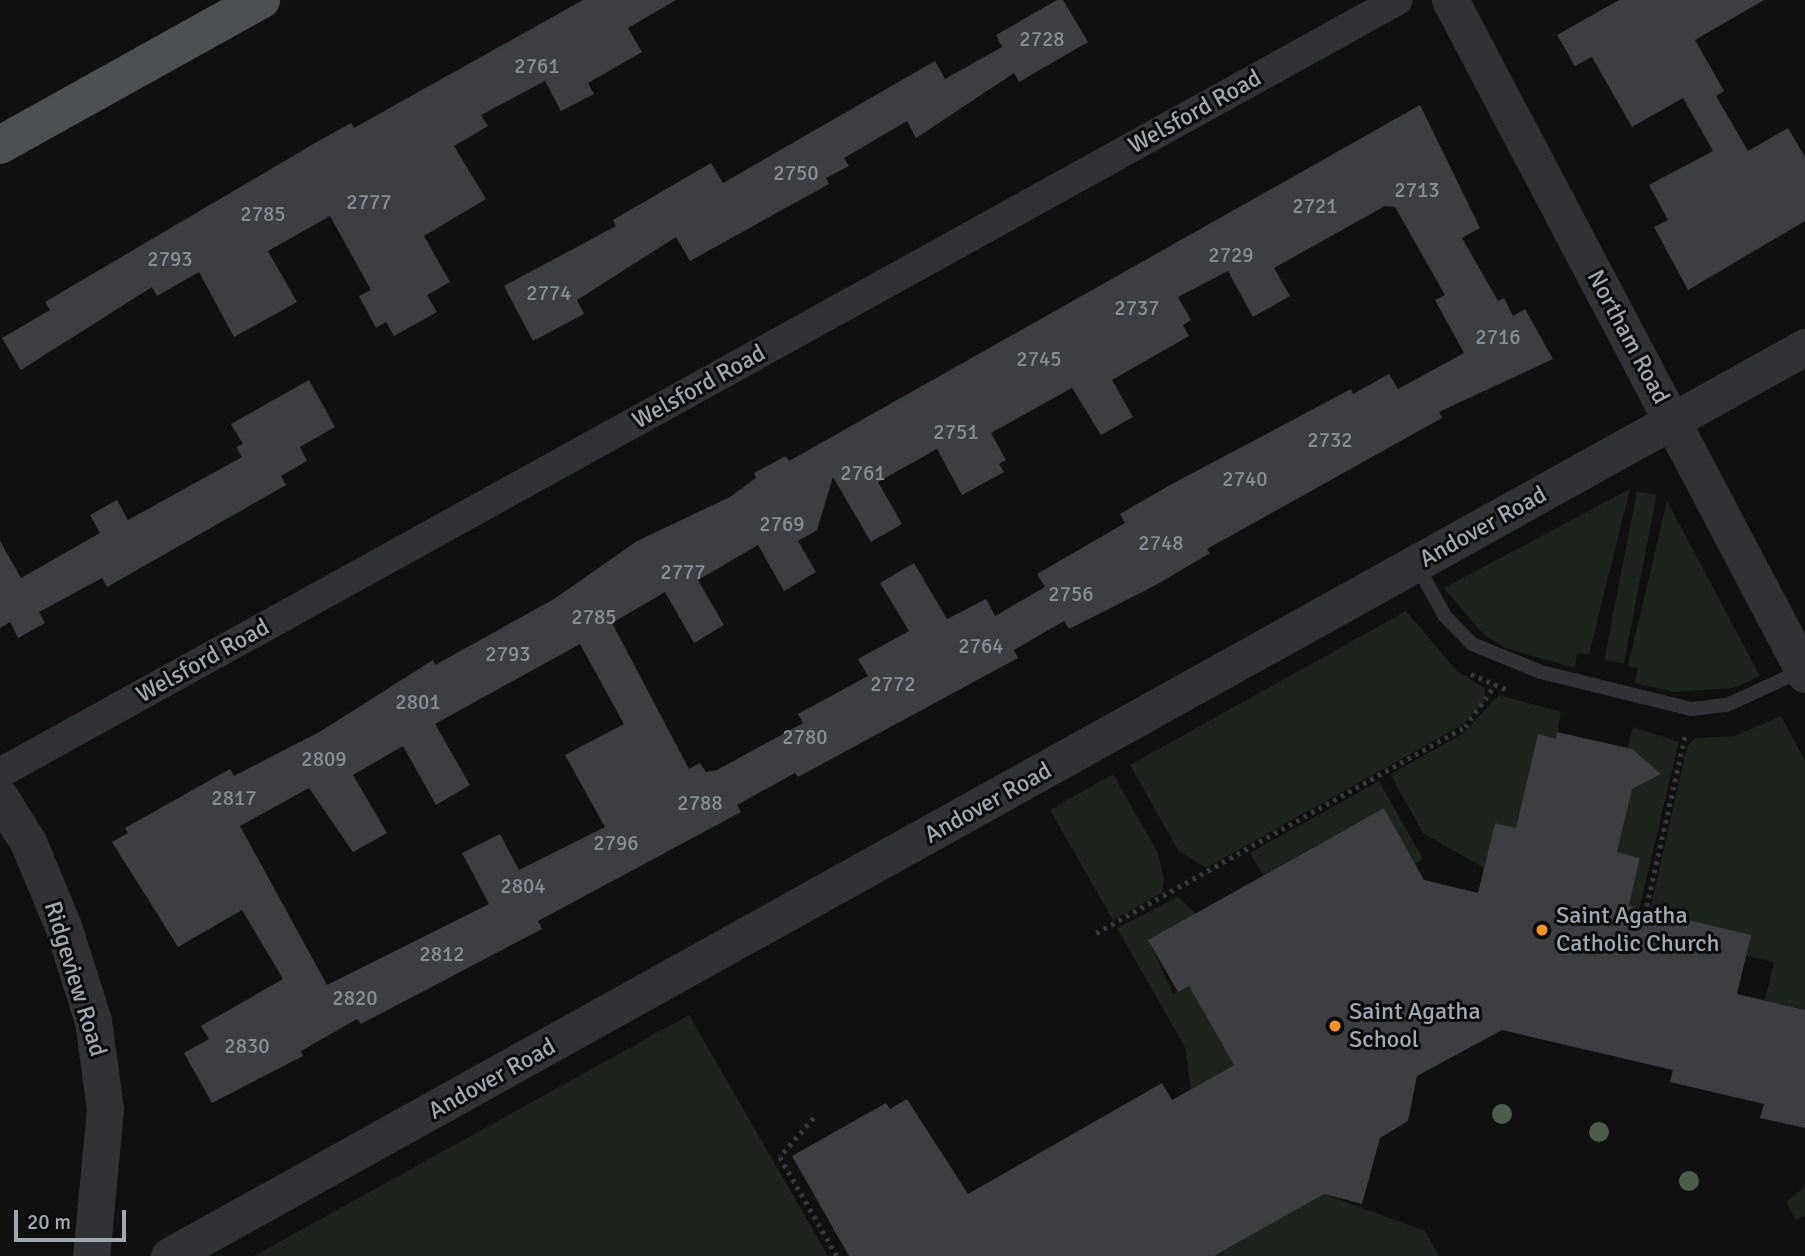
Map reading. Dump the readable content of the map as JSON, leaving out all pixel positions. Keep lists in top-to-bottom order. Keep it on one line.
{"streets":{"street":["Welsford Road","Northam Road","Andover Road","Ridgeview Road"]},"crossings":[["Northam Road","Andover Road"]],"places":["Saint Agatha Catholic Church","Saint Agatha School"],"house_numbers":["2728","2761","2750","2713","2777","2721","2785","2729","2793","2774","2737","2716","2745","2751","2732","2761","2740","2769","2748","2777","2756","2785","2764","2793","2772","2801","2780","2809","2817","2788","2796","2804","2812","2820","2830"],"scale_bar":"20 m"}
